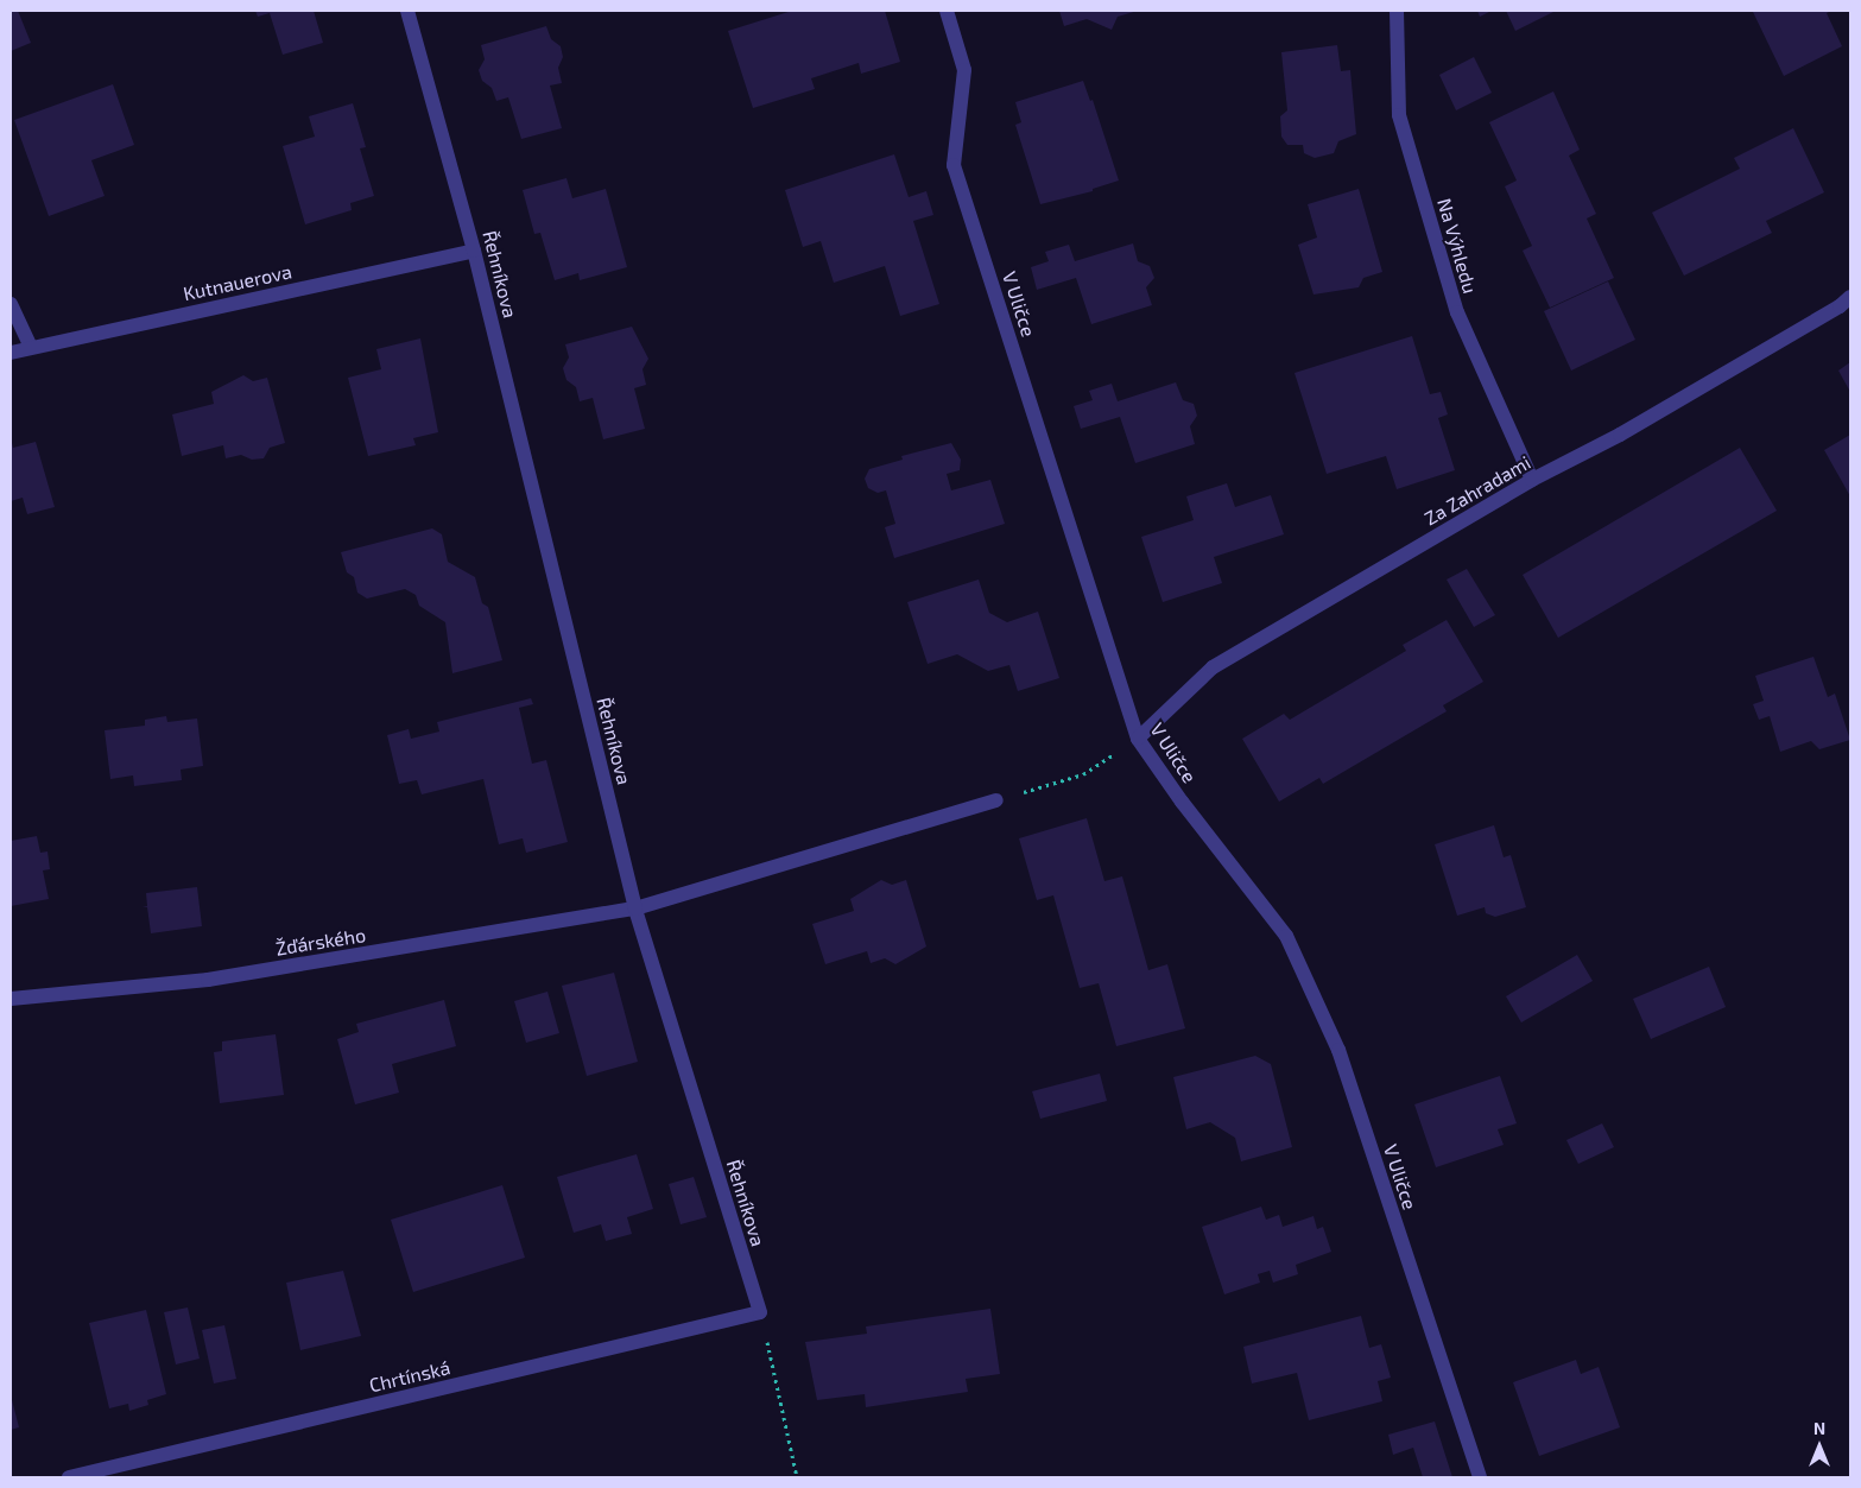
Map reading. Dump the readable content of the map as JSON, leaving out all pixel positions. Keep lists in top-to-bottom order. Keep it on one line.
{"streets":{"street":["Na Výhledu","Řehníkova","Kutnauerova","V Uličce","Za Zahradami","Žďárského","Chrtínská"]},"crossings":[["Na Výhledu","Za Zahradami"],["Řehníkova","Kutnauerova"],["Řehníkova","Žďárského"],["Řehníkova","Chrtínská"],["V Uličce","Za Zahradami"]],"north":"top"}
